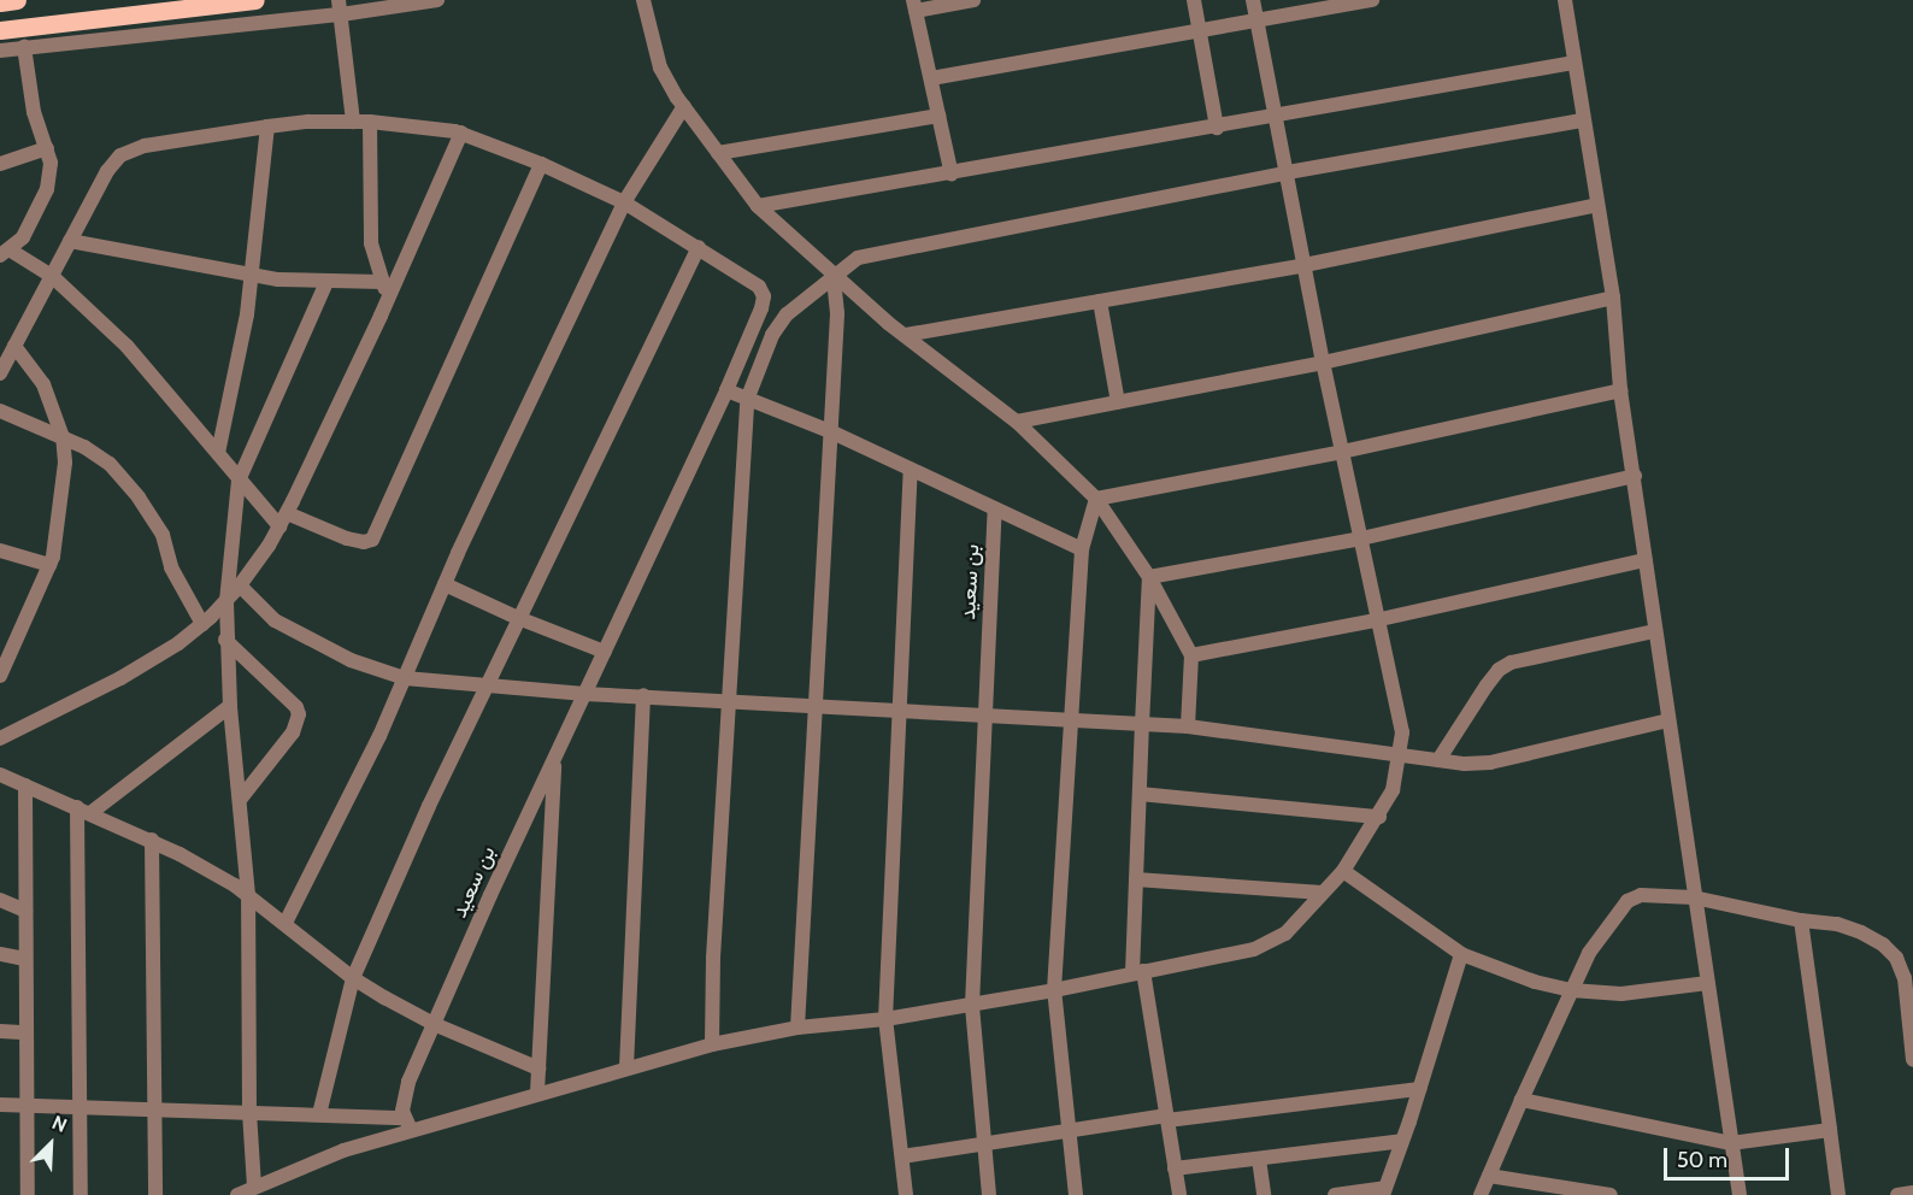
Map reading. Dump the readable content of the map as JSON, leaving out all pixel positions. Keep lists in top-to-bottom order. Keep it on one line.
{"streets":{"street":["بن سعيد"]},"scale_bar":"50 m","north":"top right"}
